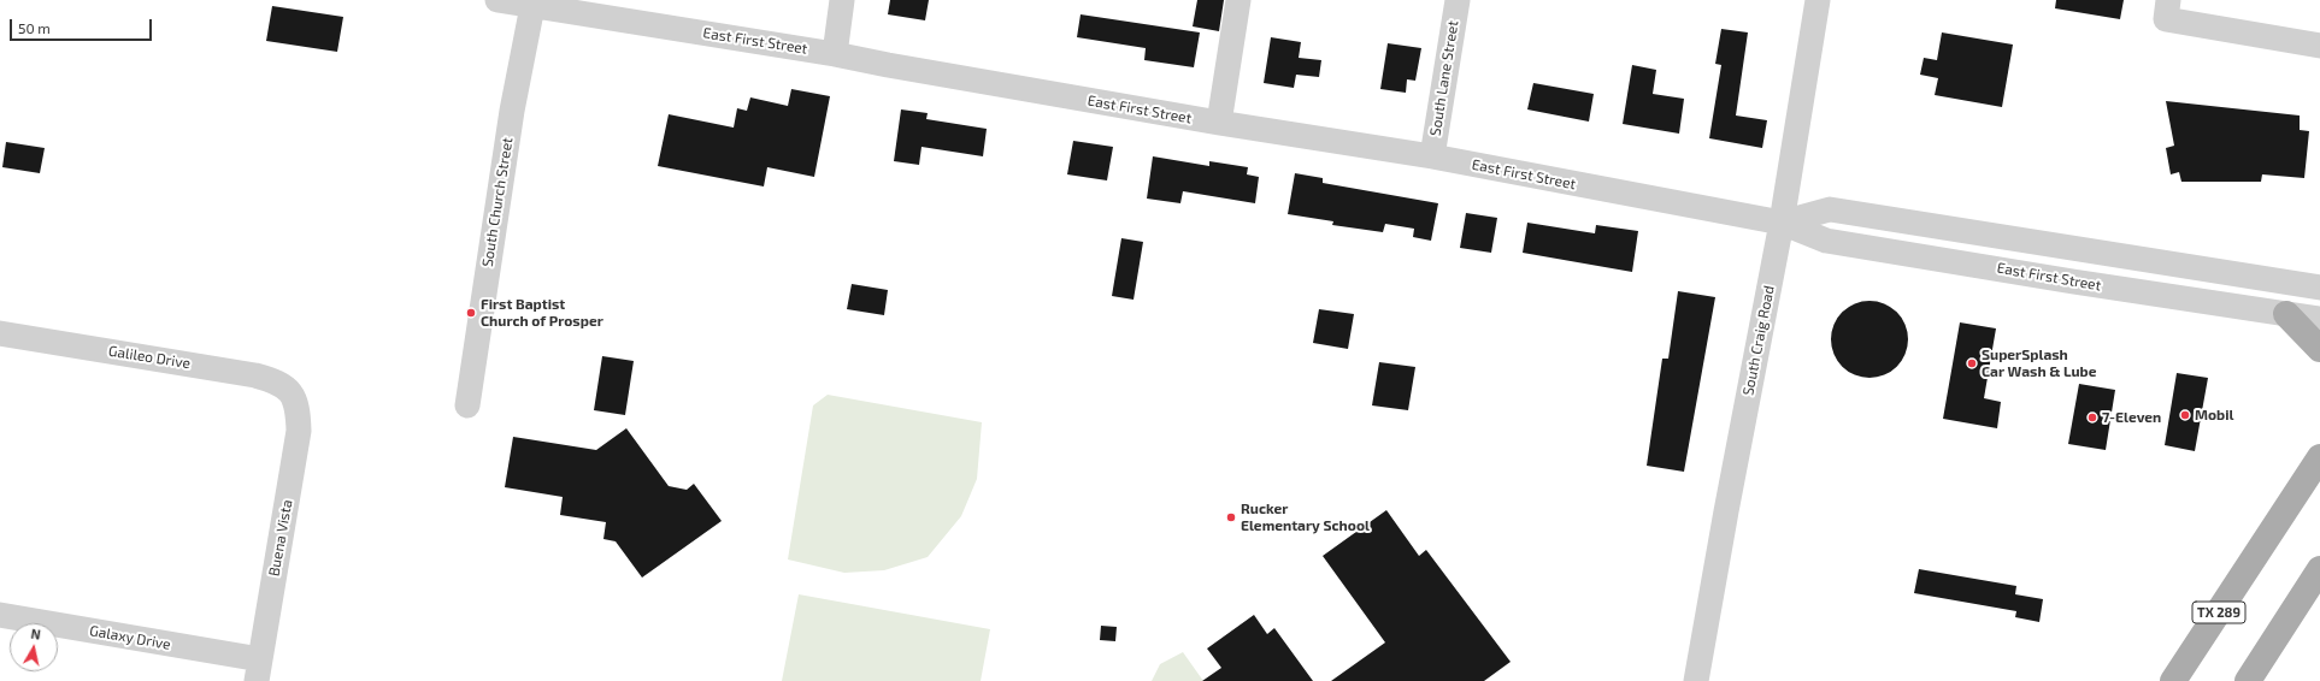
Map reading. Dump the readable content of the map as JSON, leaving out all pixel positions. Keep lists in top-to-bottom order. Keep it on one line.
{"streets":{"main road":["TX 289"],"street":["East First Street","South Lane Street","South Church Street","South Craig Road","Galileo Drive","Buena Vista","Galaxy Drive"]},"crossings":[["East First Street","South Lane Street"],["East First Street","South Church Street"],["East First Street","South Craig Road"],["Galileo Drive","Buena Vista"],["Buena Vista","Galaxy Drive"]],"places":["First Baptist Church of Prosper","SuperSplash Car Wash & Lube","Mobil","7-Eleven","Rucker Elementary School"],"scale_bar":"50 m","north":"top"}
